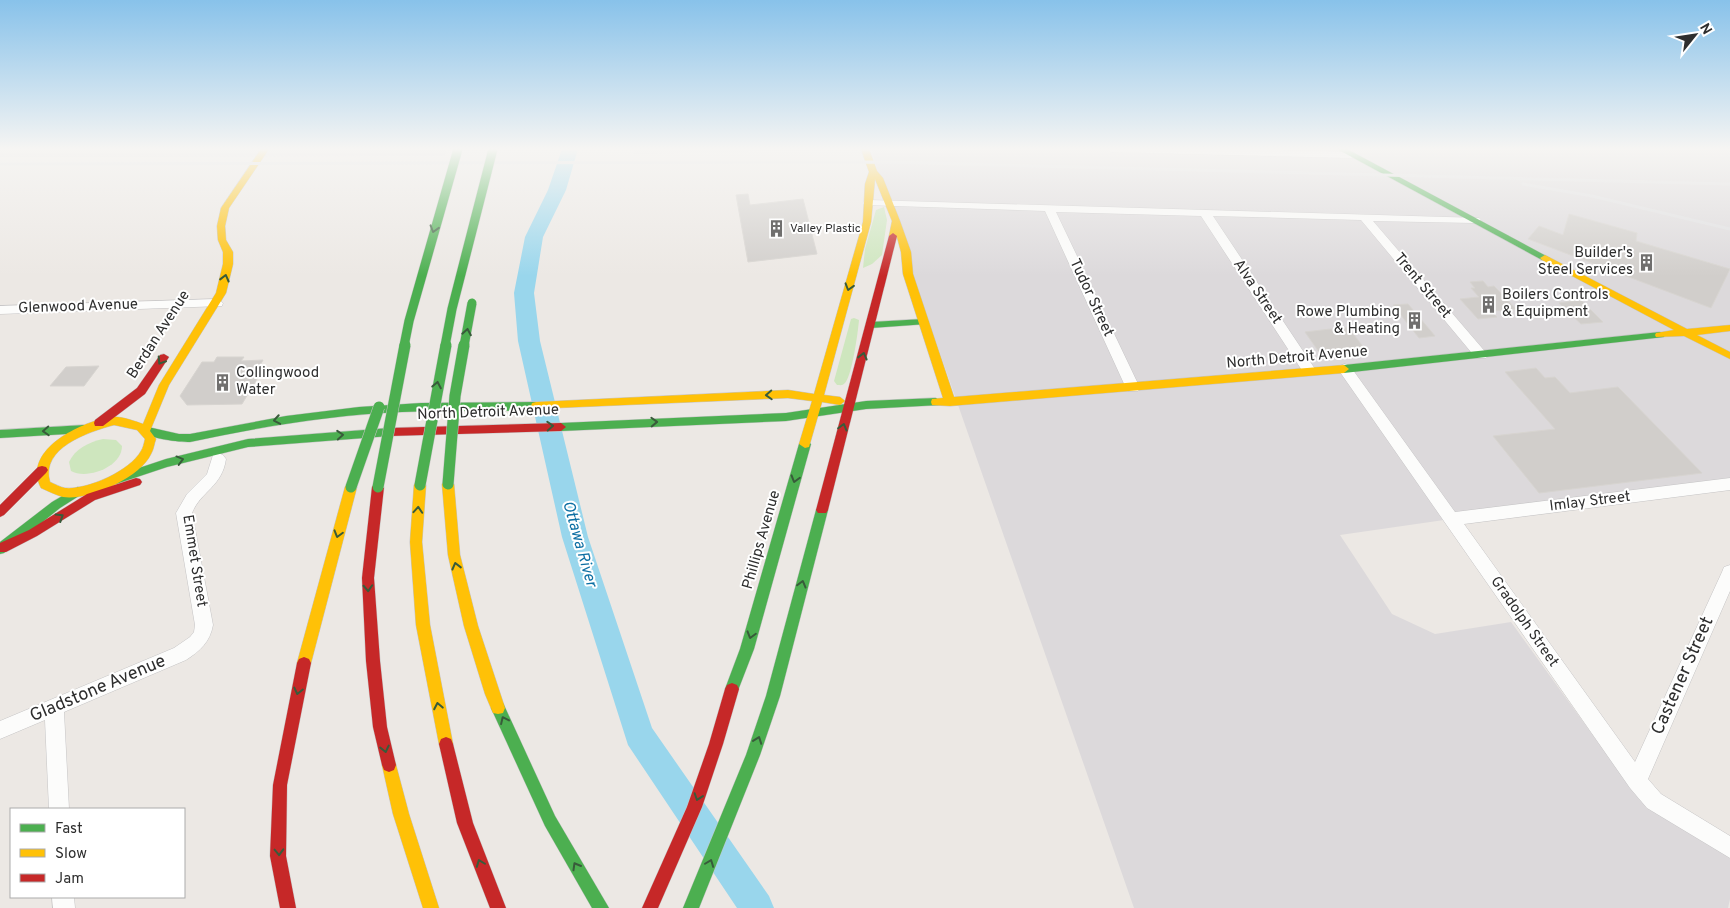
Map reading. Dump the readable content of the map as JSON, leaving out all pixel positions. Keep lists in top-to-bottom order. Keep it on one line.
{"streets":{"main road":["Berdan Avenue","North Detroit Avenue","Phillips Avenue"],"street":["Trent Street","Alva Street","Tudor Street","Glenwood Avenue","Imlay Street","Emmet Street","Gradolph Street","Castener Street","Gladstone Avenue"]},"crossings":[["Trent Street","North Detroit Avenue"],["Alva Street","North Detroit Avenue"],["Tudor Street","North Detroit Avenue"],["Glenwood Avenue","Berdan Avenue"],["Berdan Avenue","North Detroit Avenue"],["North Detroit Avenue","Phillips Avenue"],["North Detroit Avenue","Gradolph Street"],["Imlay Street","Gradolph Street"],["Emmet Street","Gladstone Avenue"],["Gradolph Street","Castener Street"]],"water":["Ottawa River"],"places":{"building":["Valley Plastic","Builder's Steel Services","Boilers Controls & Equipment","Rowe Plumbing & Heating","Collingwood Water"]},"legend":["Fast","Slow","Jam"],"north":"top right"}
